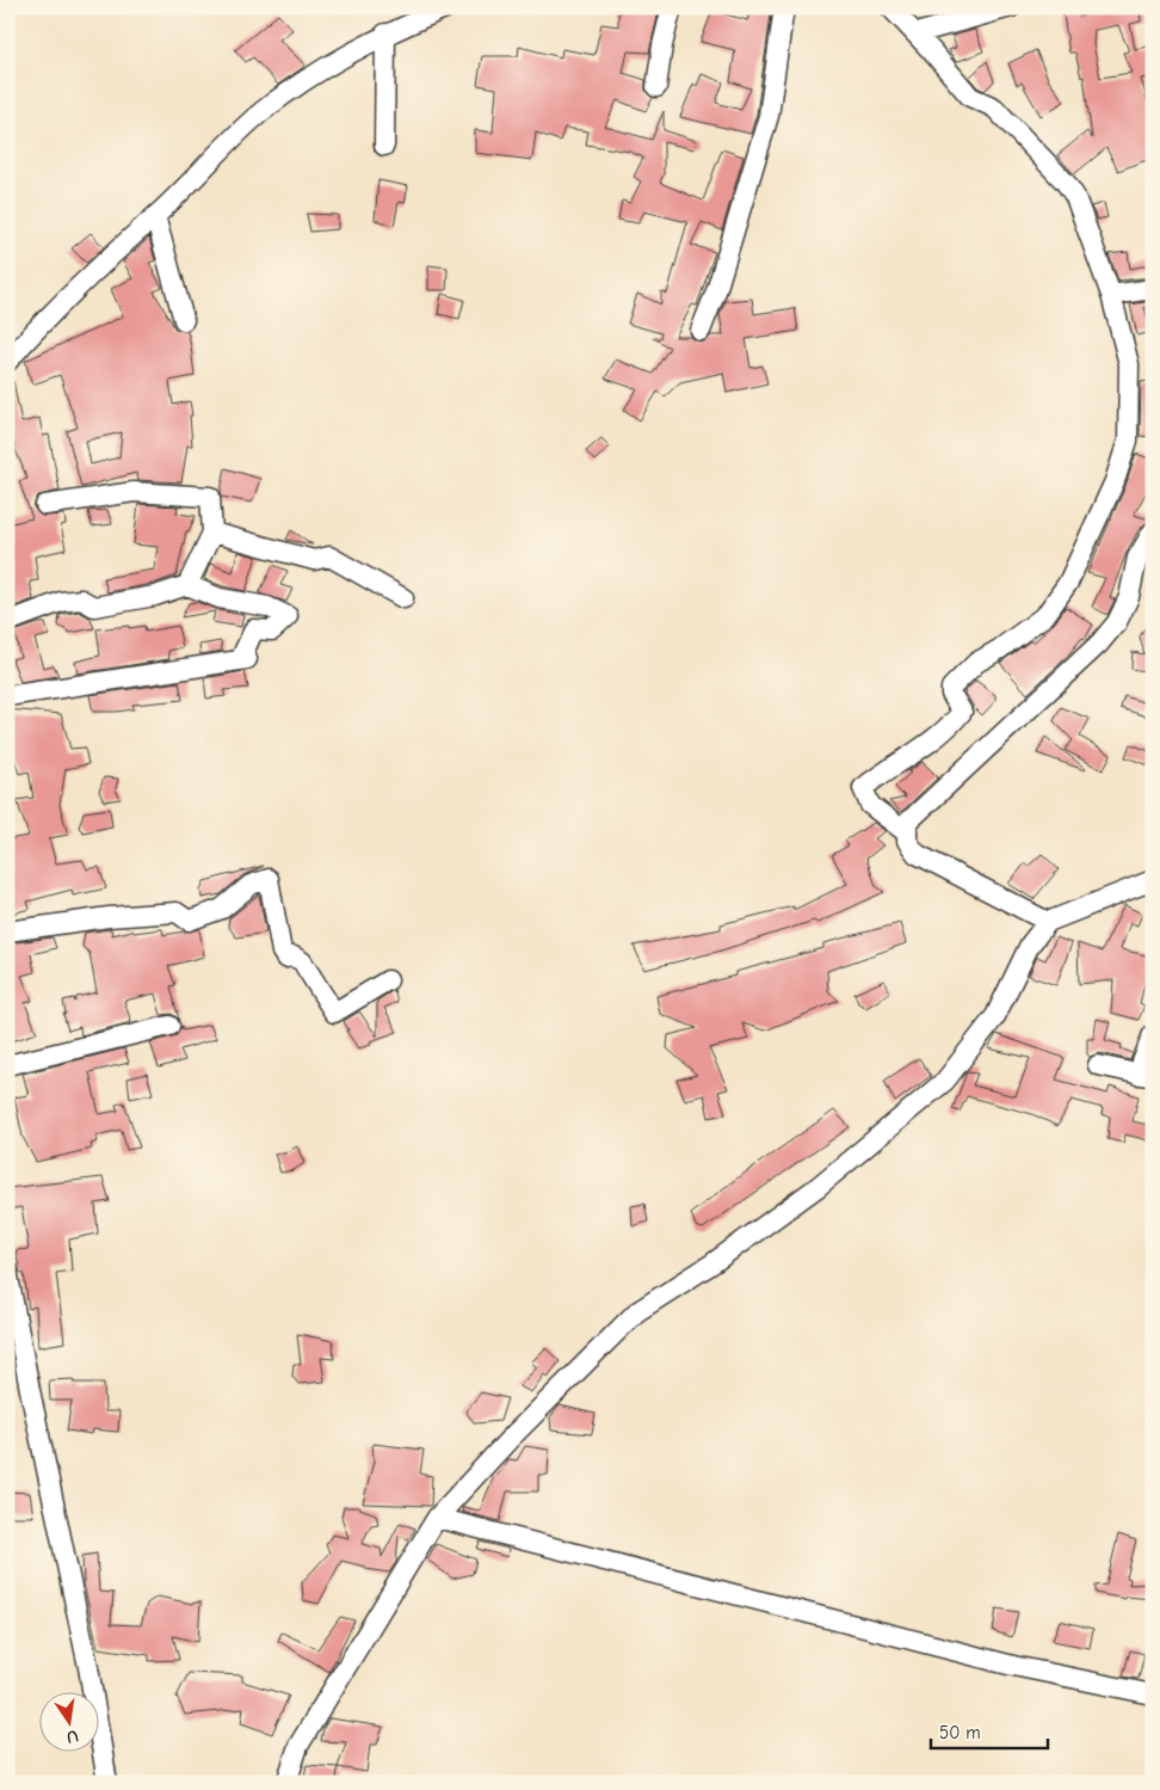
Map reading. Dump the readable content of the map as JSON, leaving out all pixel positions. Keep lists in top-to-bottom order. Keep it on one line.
{"scale_bar":"50 m","north":"bottom"}
